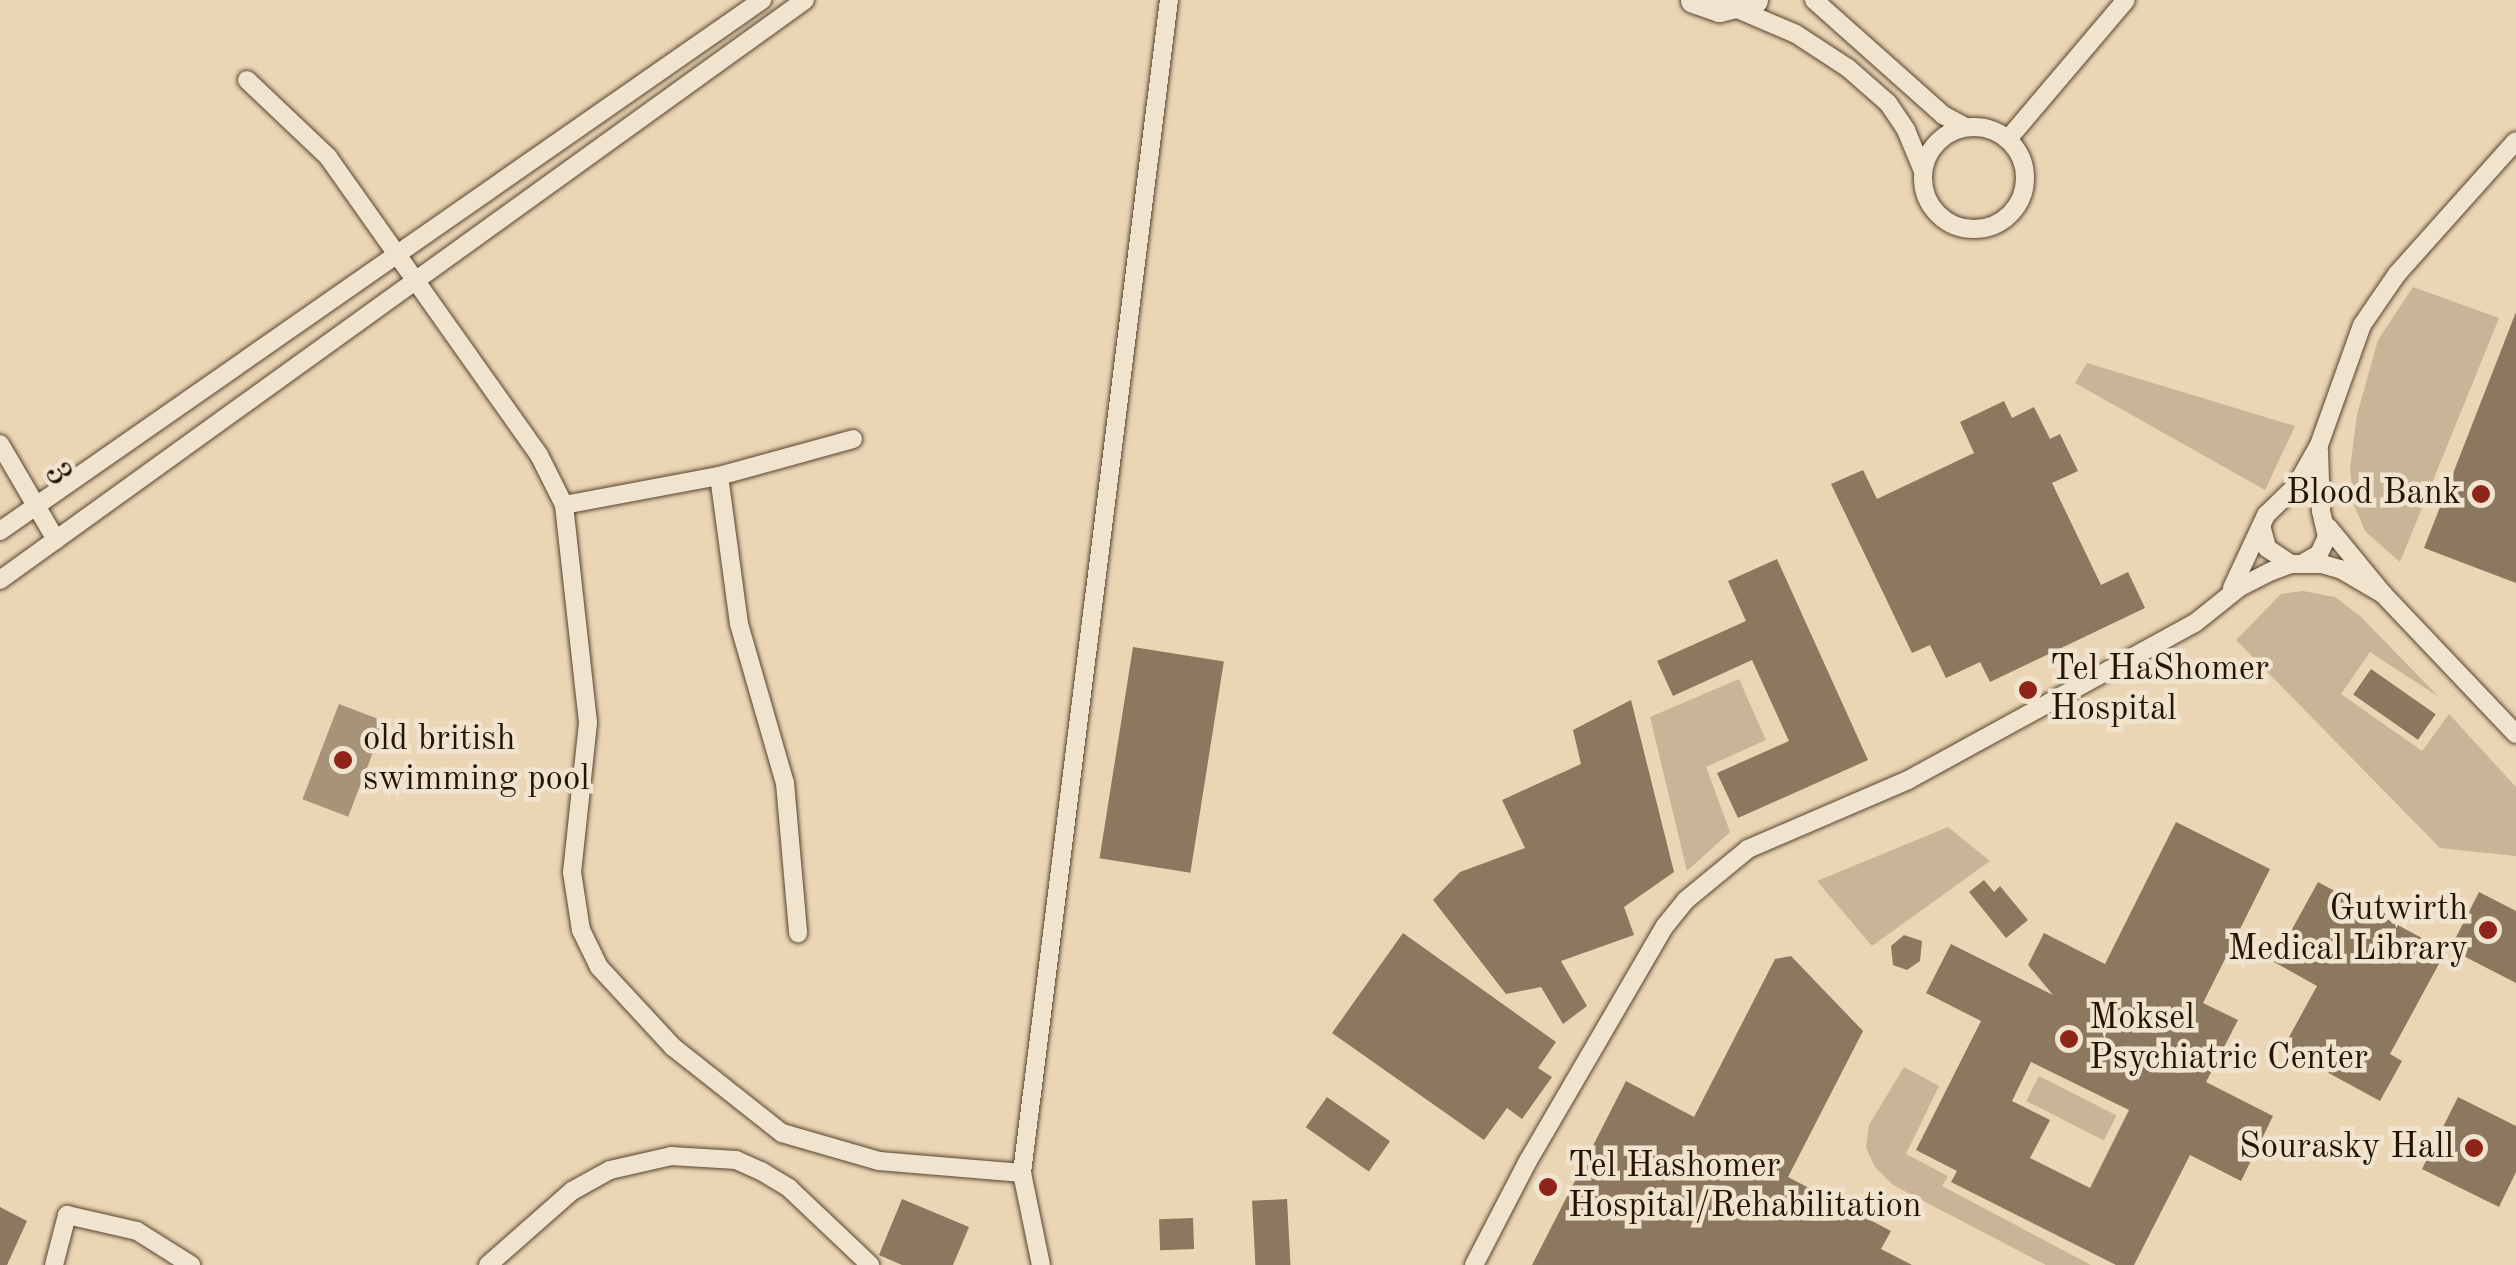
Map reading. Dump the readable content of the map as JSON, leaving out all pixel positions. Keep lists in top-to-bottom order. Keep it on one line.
{"streets":{"street":["3"]},"places":["Blood Bank","Tel HaShomer Hospital","old british swimming pool","Gutwirth Medical Library","Moksel Psychiatric Center","Sourasky Hall","Tel Hashomer Hospital/Rehabilitation"]}
